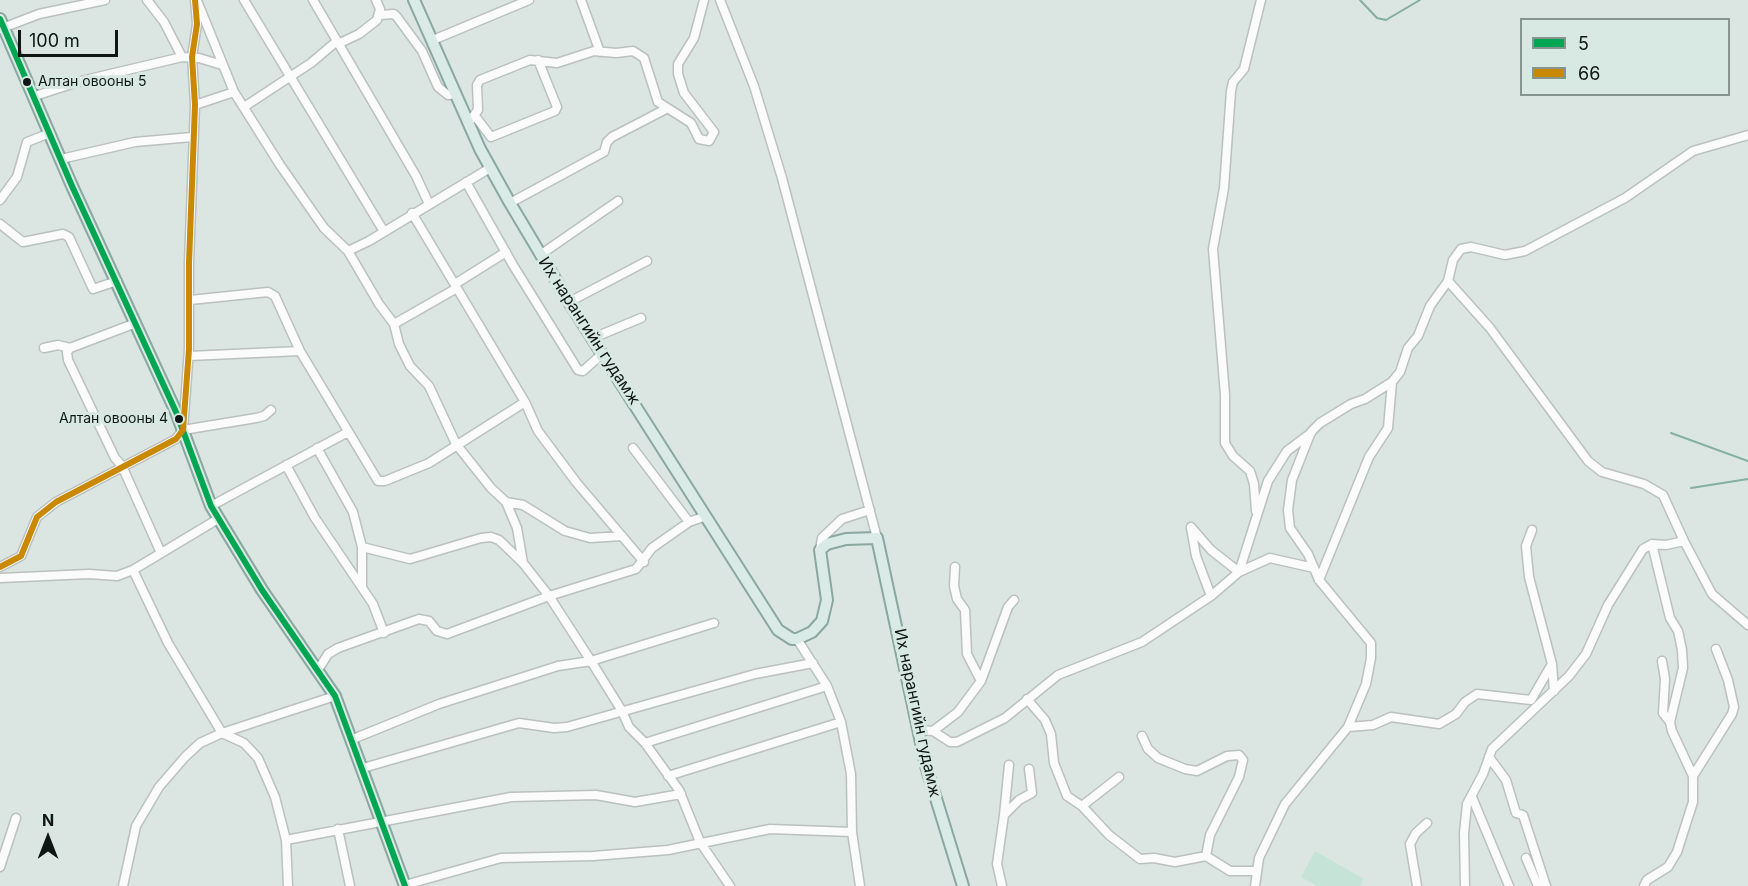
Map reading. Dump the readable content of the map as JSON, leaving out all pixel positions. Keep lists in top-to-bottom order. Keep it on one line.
{"streets":{"main road":["Их нарангийн гудамж"]},"places":["Алтан овооны 5","Алтан овооны 4"],"lines":["transit line 66","transit line 5"],"legend":["5","66"],"scale_bar":"100 m","north":"top"}
